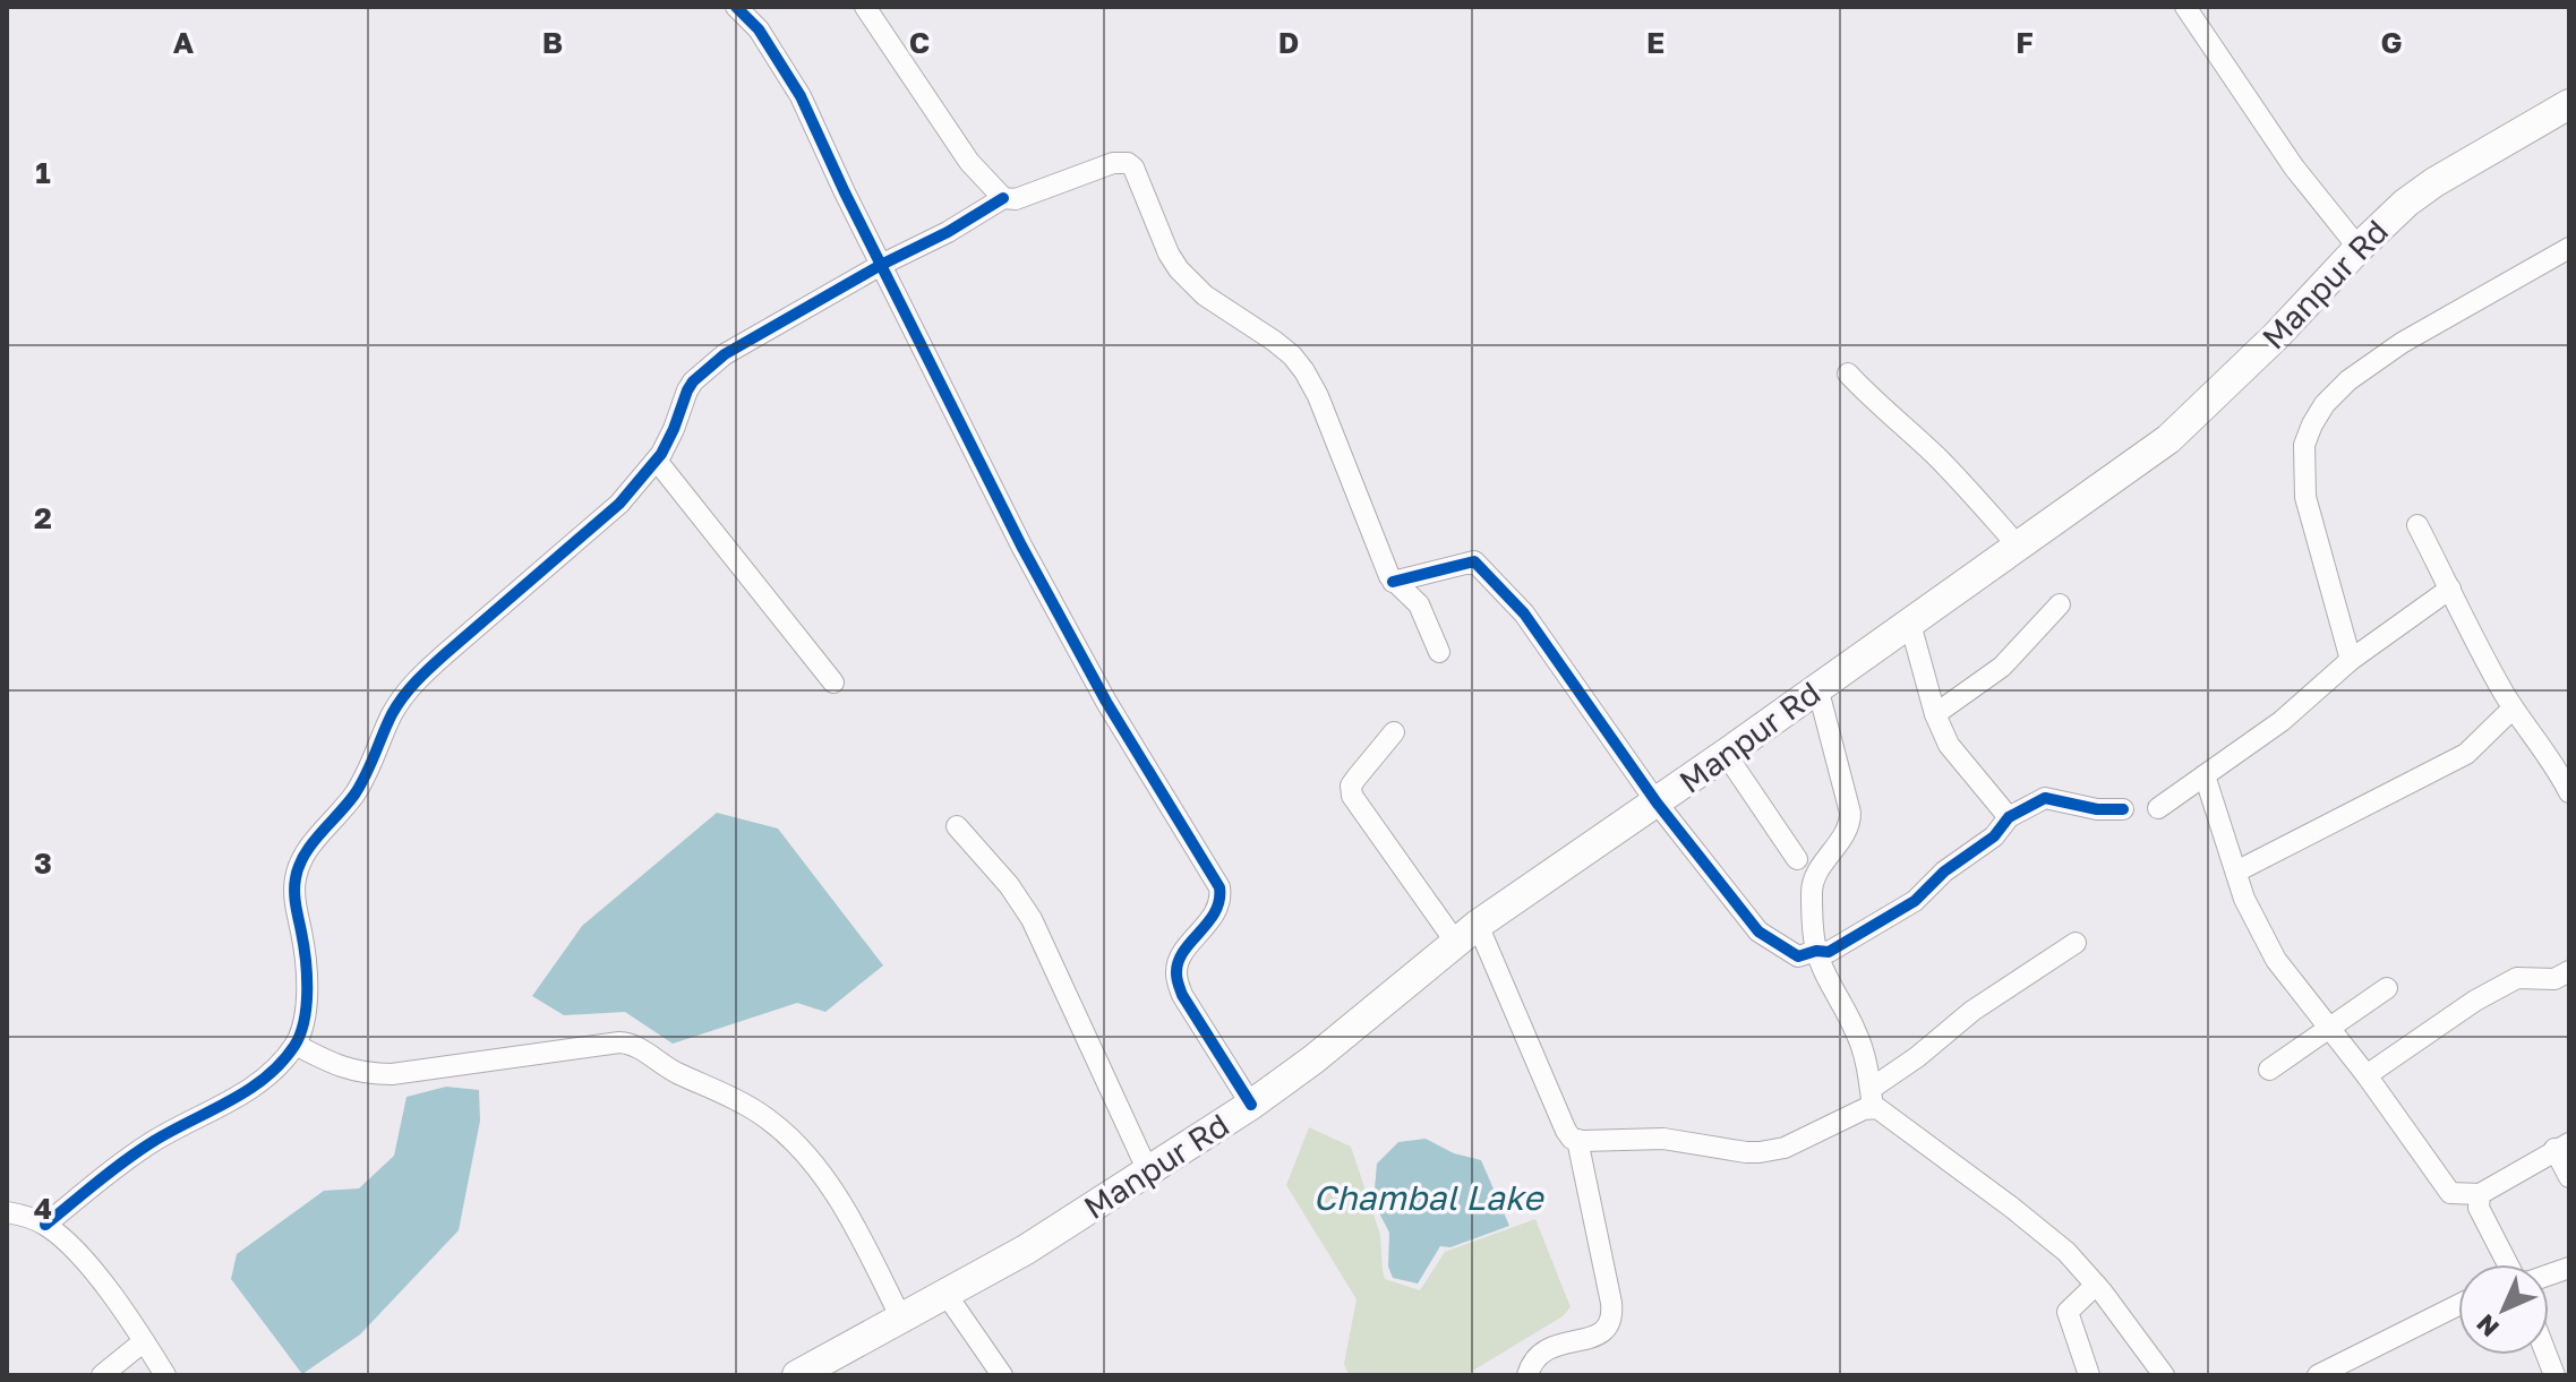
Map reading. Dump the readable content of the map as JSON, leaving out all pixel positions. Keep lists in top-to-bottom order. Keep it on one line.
{"streets":{"main road":["Manpur Rd"]},"water":["Chambal Lake"],"north":"bottom left","grid":{"columns":["A","B","C","D","E","F","G"],"rows":["1","2","3","4"]}}
